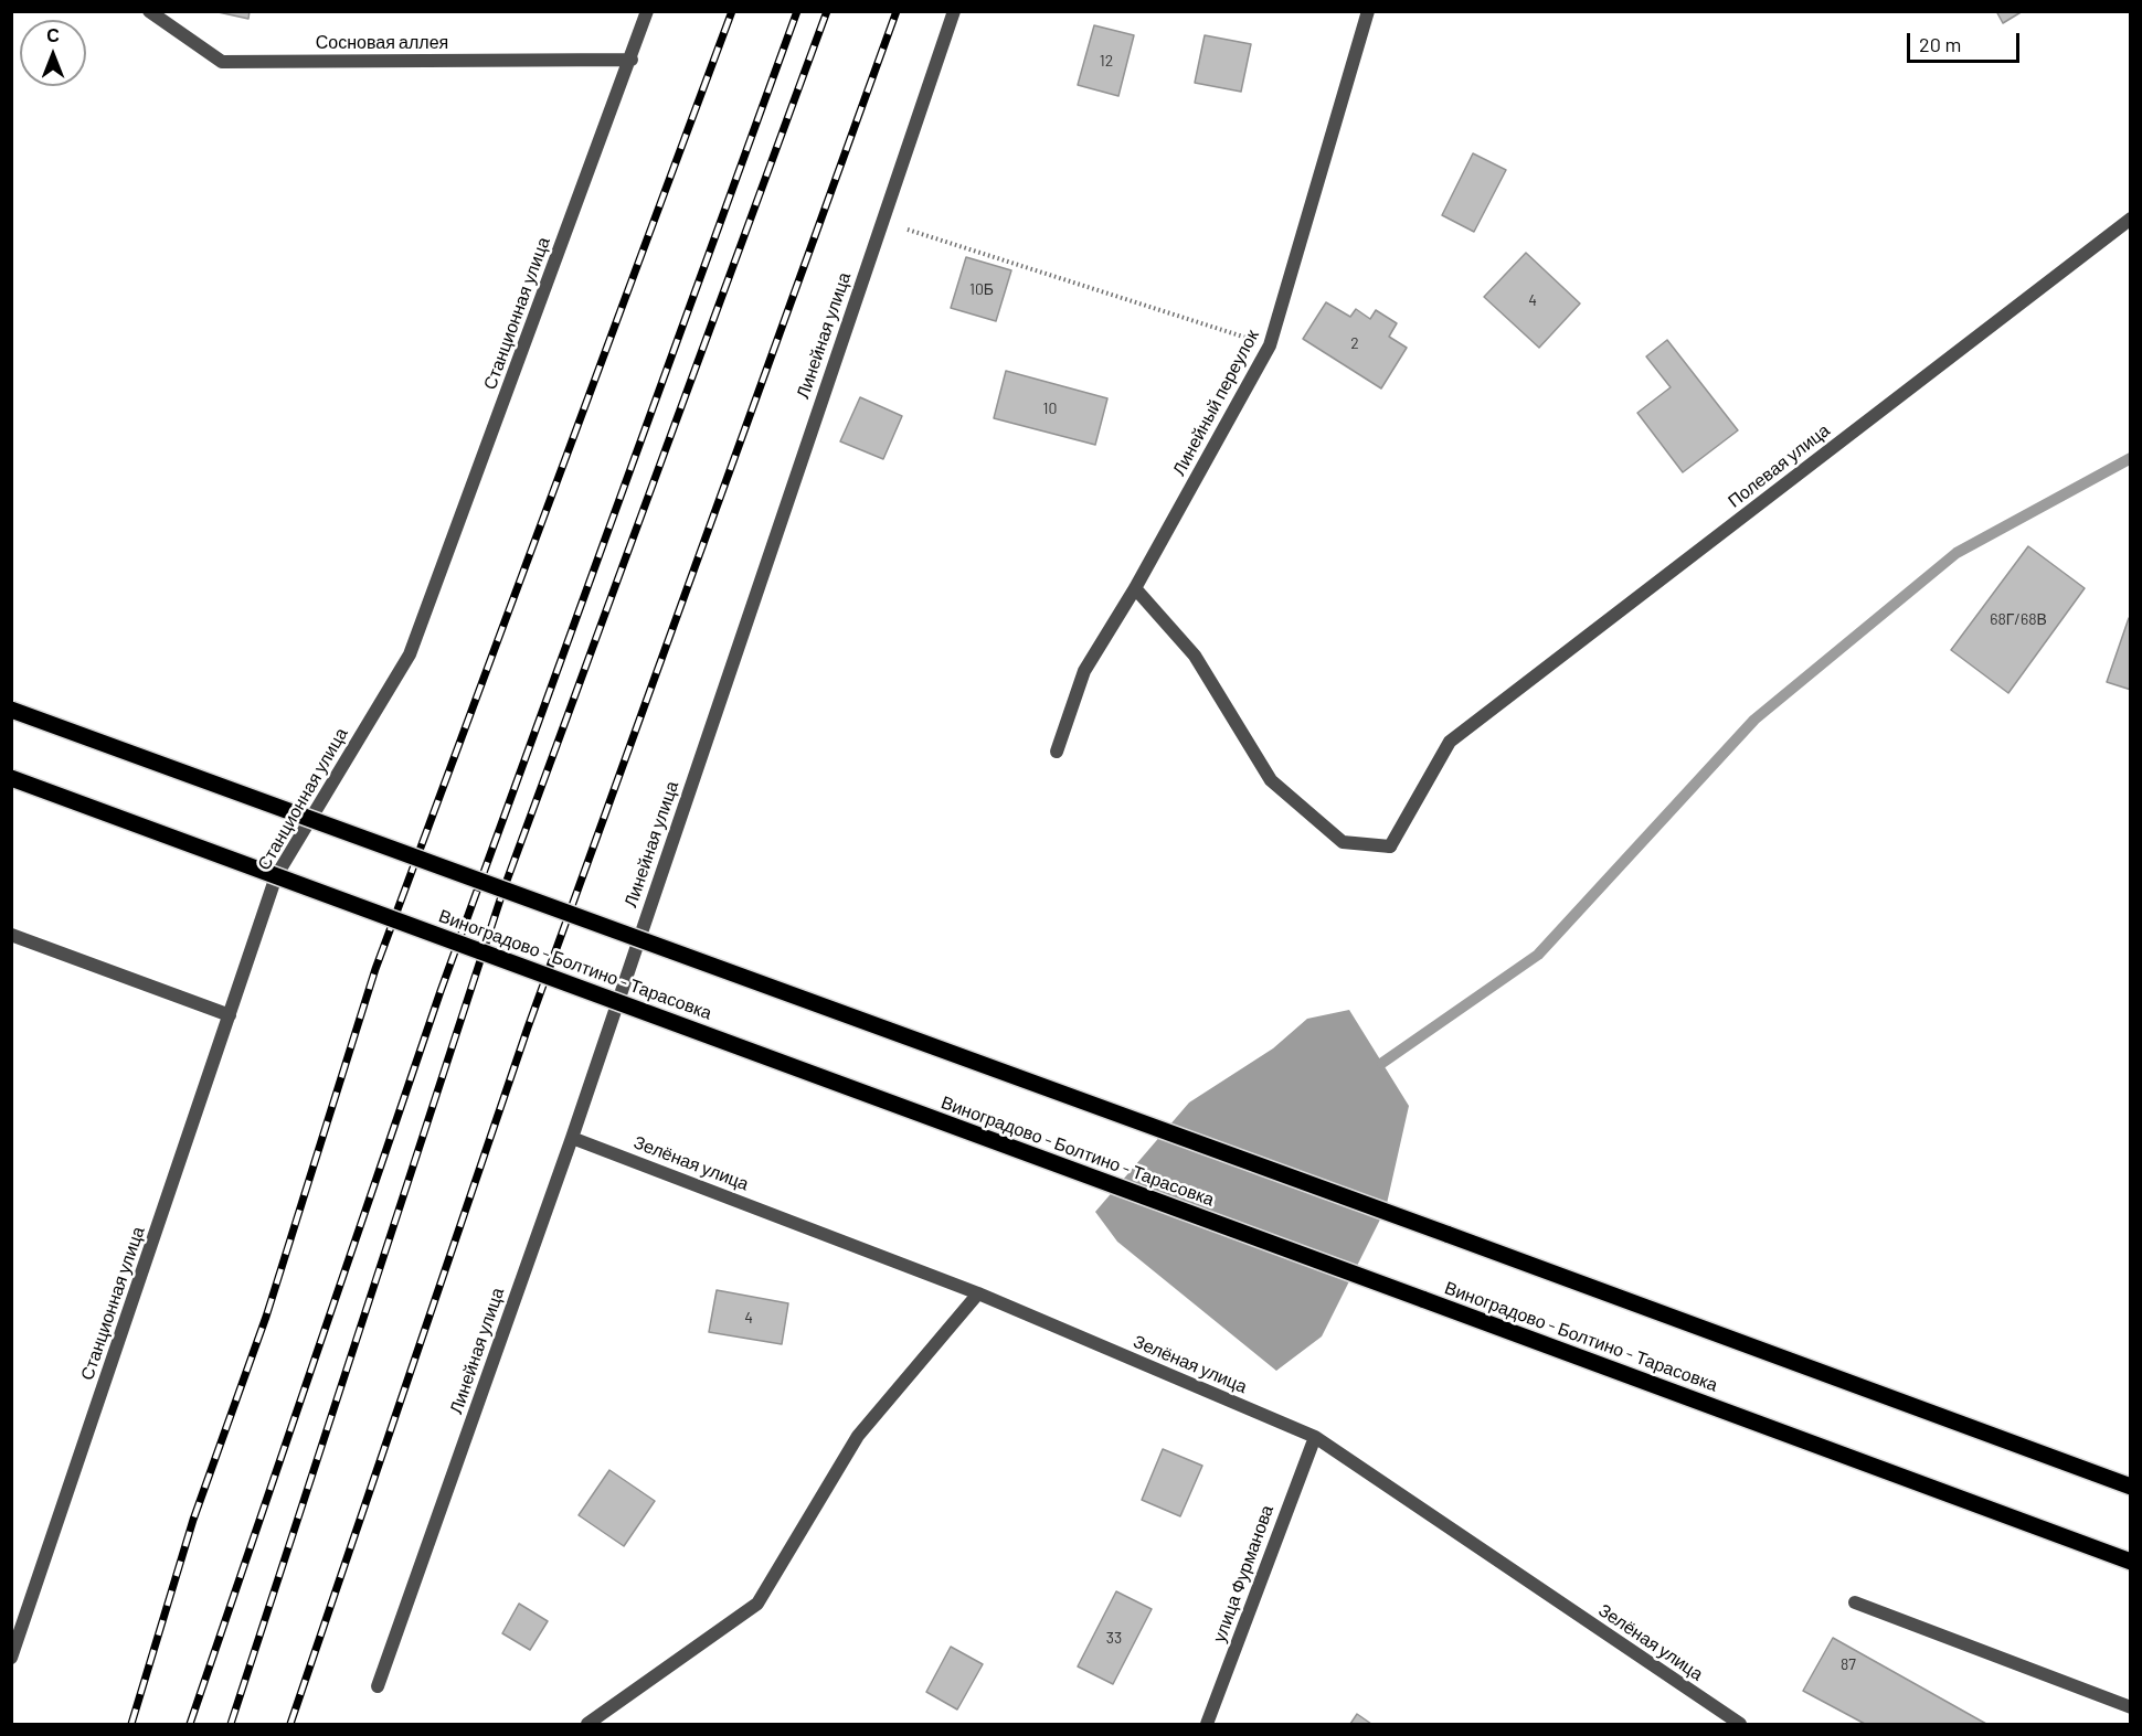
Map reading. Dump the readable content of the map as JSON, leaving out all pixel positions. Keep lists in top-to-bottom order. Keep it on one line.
{"streets":{"main road":["Виноградово - Болтино - Тарасовка"],"street":["Сосновая аллея","Станционная улица","Линейная улица","Линейный переулок","Полевая улица","Зелёная улица","улица Фурманова"]},"crossings":[["Сосновая аллея","Станционная улица"],["Линейная улица","Зелёная улица"],["Линейный переулок","Полевая улица"],["Зелёная улица","улица Фурманова"]],"house_numbers":["12","10Б","4","2","10","68Г/68В","4","33","87"],"scale_bar":"20 m","north":"top"}
